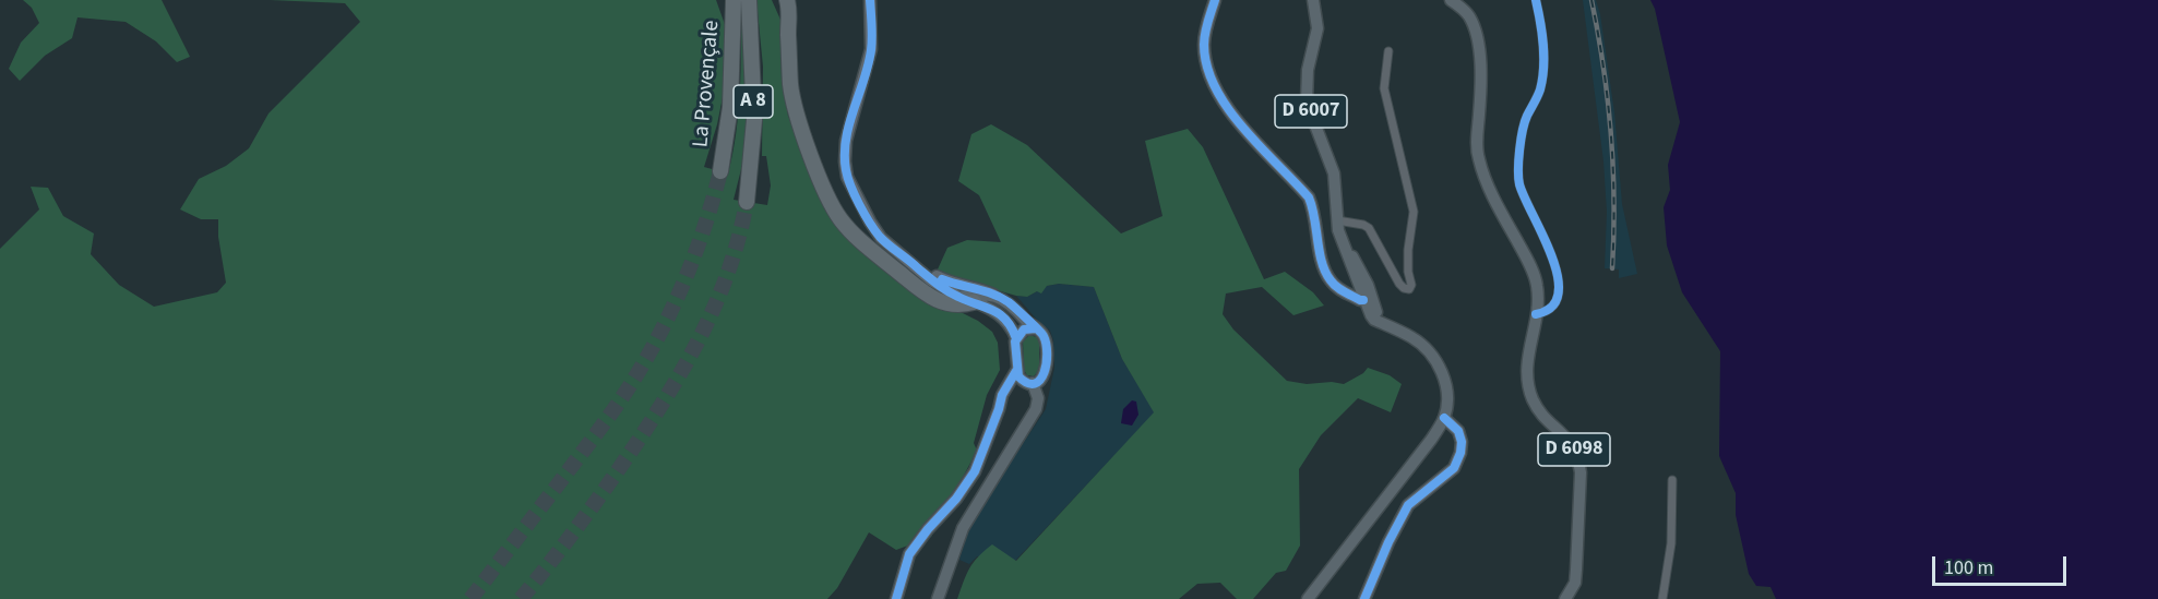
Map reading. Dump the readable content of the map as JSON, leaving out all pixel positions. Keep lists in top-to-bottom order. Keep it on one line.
{"streets":{"highway":["La Provençale","A 8"],"main road":["D 6007","D 6098"]},"scale_bar":"100 m"}
